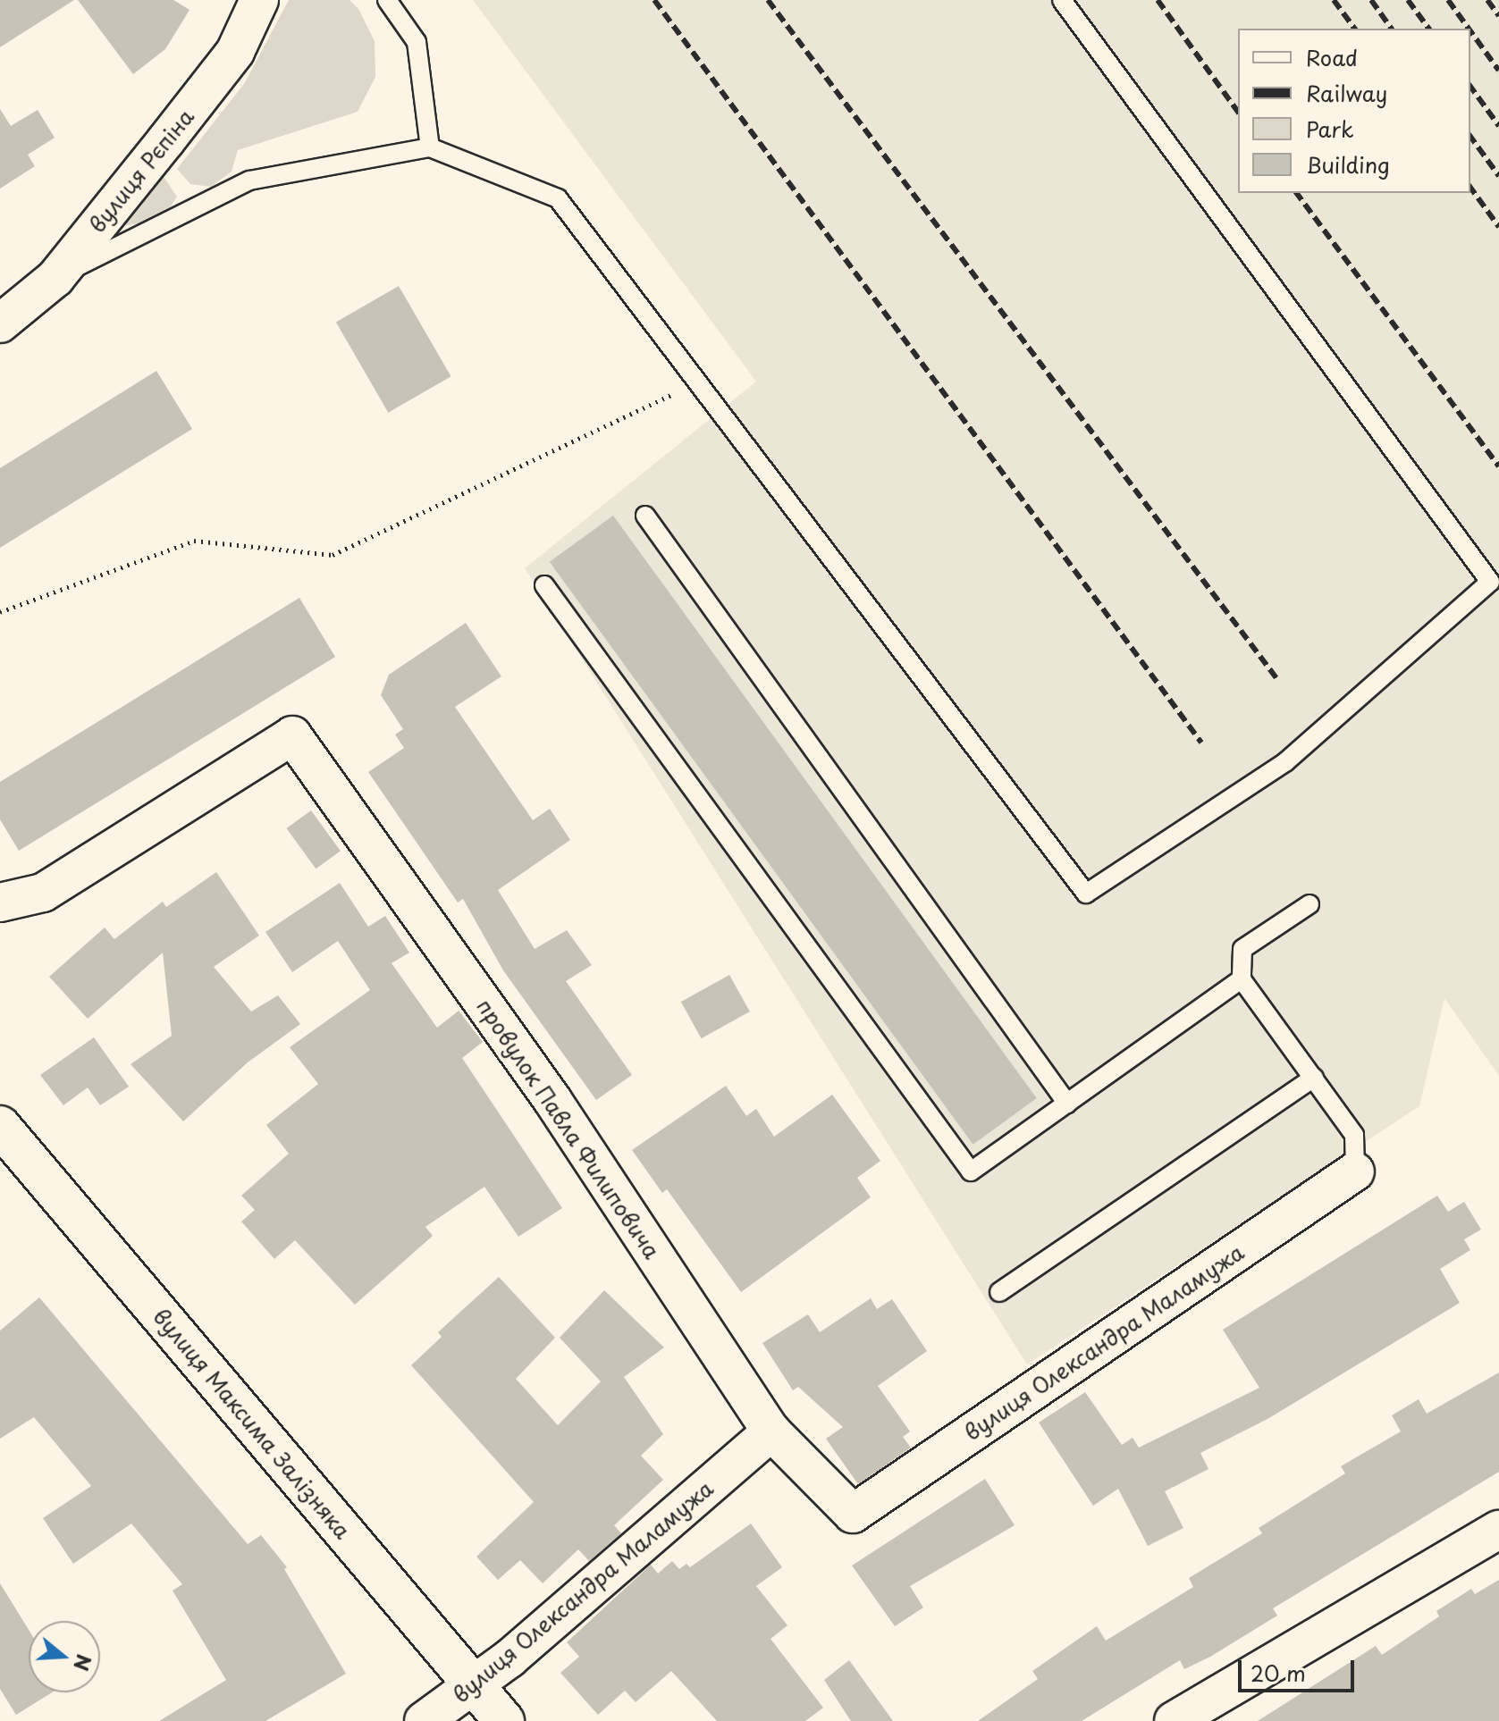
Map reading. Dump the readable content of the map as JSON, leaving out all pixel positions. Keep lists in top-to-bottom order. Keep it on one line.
{"streets":{"main road":["вулиця Максима Залізняка"],"street":["вулиця Рєпіна","провулок Павла Филиповича","вулиця Олександра Маламужа"]},"crossings":[["провулок Павла Филиповича","вулиця Олександра Маламужа"],["вулиця Олександра Маламужа","вулиця Максима Залізняка"]],"legend":["Road","Railway","Park","Building"],"scale_bar":"20 m","north":"right"}
